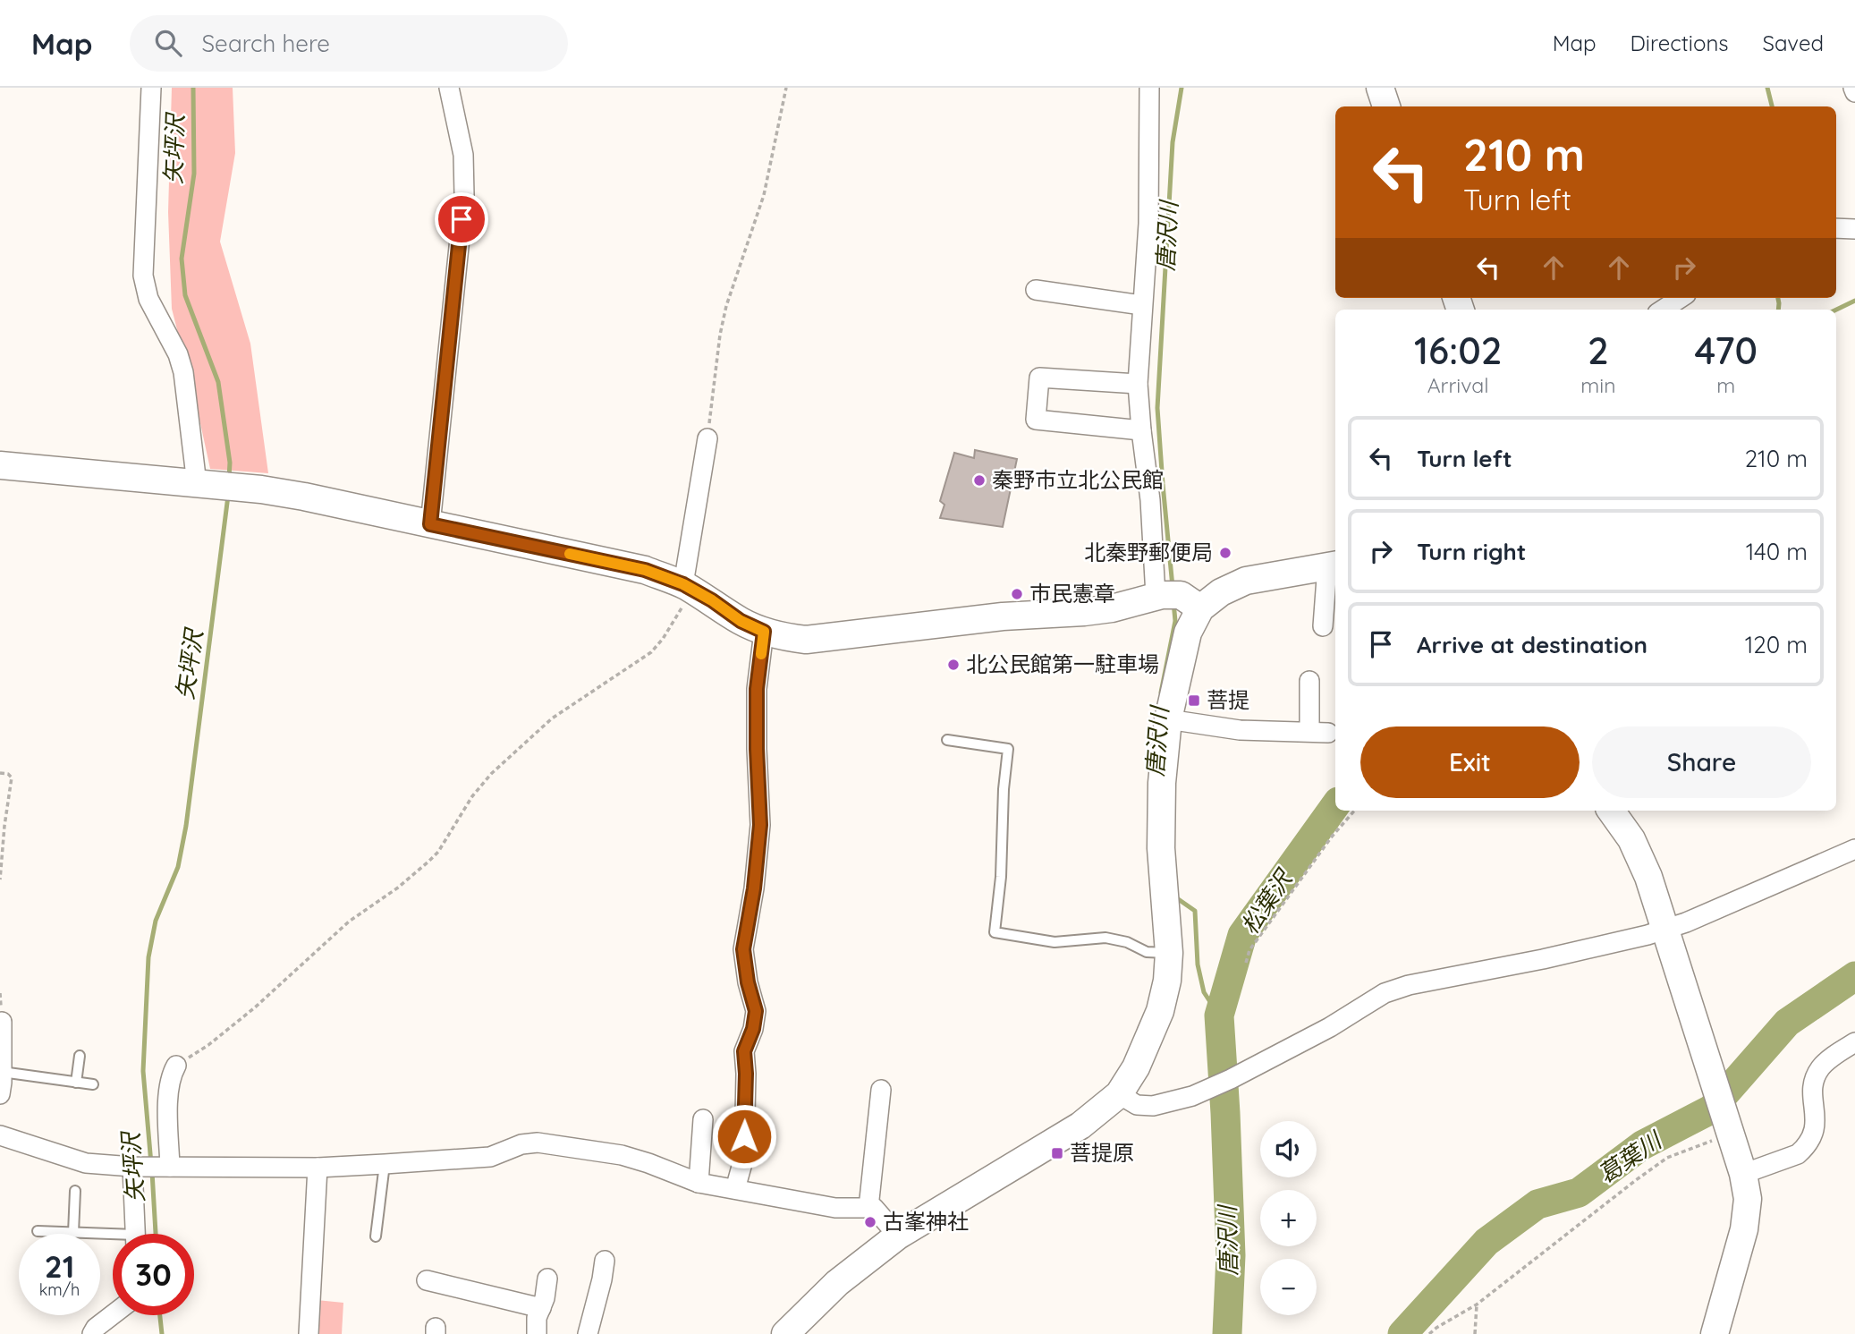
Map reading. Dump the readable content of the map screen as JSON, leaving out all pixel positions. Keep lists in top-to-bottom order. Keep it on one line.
{"water":["矢坪沢","唐沢川","松葉沢","葛葉川"],"places":{"other":["秦野市立北公民館","北秦野郵便局","市民憲章","北公民館第一駐車場","古峯神社"],"transit":["菩提","菩提原"]},"page":{"header":"Map","search":"Search here","nav":["Map","Directions","Saved"],"turn":["210 m","Turn left"],"eta":["16:02","Arrival","2","min","470","m"],"list":[{"name":"Turn left","value":"210 m"},{"name":"Turn right","value":"140 m"},{"name":"Arrive at destination","value":"120 m"}],"buttons":["Exit","Share"],"map_buttons":["+","−"],"speed":"21 km/h","limit":"30"}}
